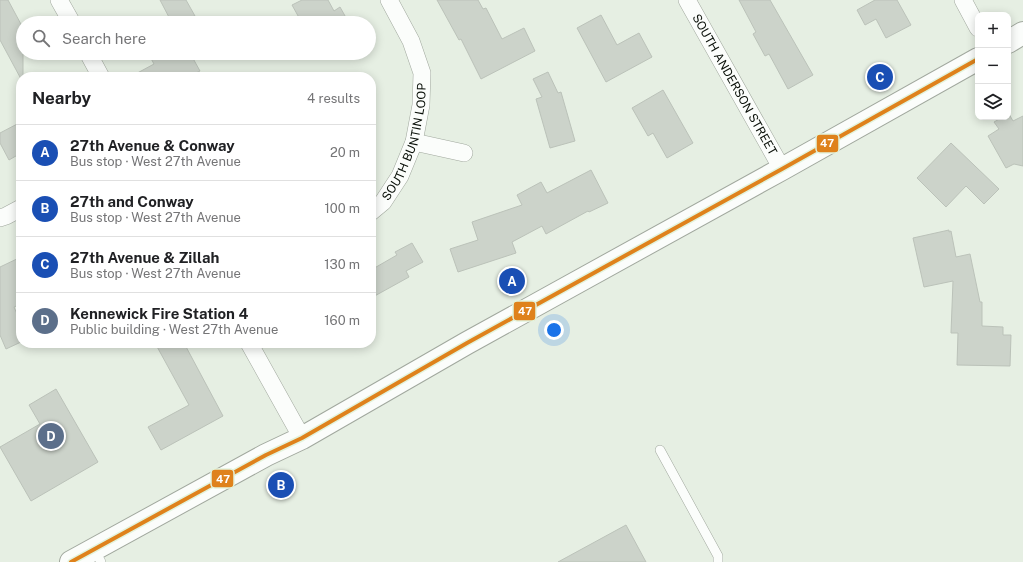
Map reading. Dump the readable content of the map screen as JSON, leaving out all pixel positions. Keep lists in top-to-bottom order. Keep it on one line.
{"streets":{"street":["SOUTH ANDERSON STREET","SOUTH BUNTIN LOOP"]},"lines":["transit line 47"],"page":{"map_buttons":["+","−"],"search":"Search here","pins":["C","A","D","B"],"heading":["Nearby","4 results"],"list":[{"mark":"A","name":"27th Avenue & Conway","note":"Bus stop · West 27th Avenue","value":"20 m"},{"mark":"B","name":"27th and Conway","note":"Bus stop · West 27th Avenue","value":"100 m"},{"mark":"C","name":"27th Avenue & Zillah","note":"Bus stop · West 27th Avenue","value":"130 m"},{"mark":"D","name":"Kennewick Fire Station 4","note":"Public building · West 27th Avenue","value":"160 m"}]}}
